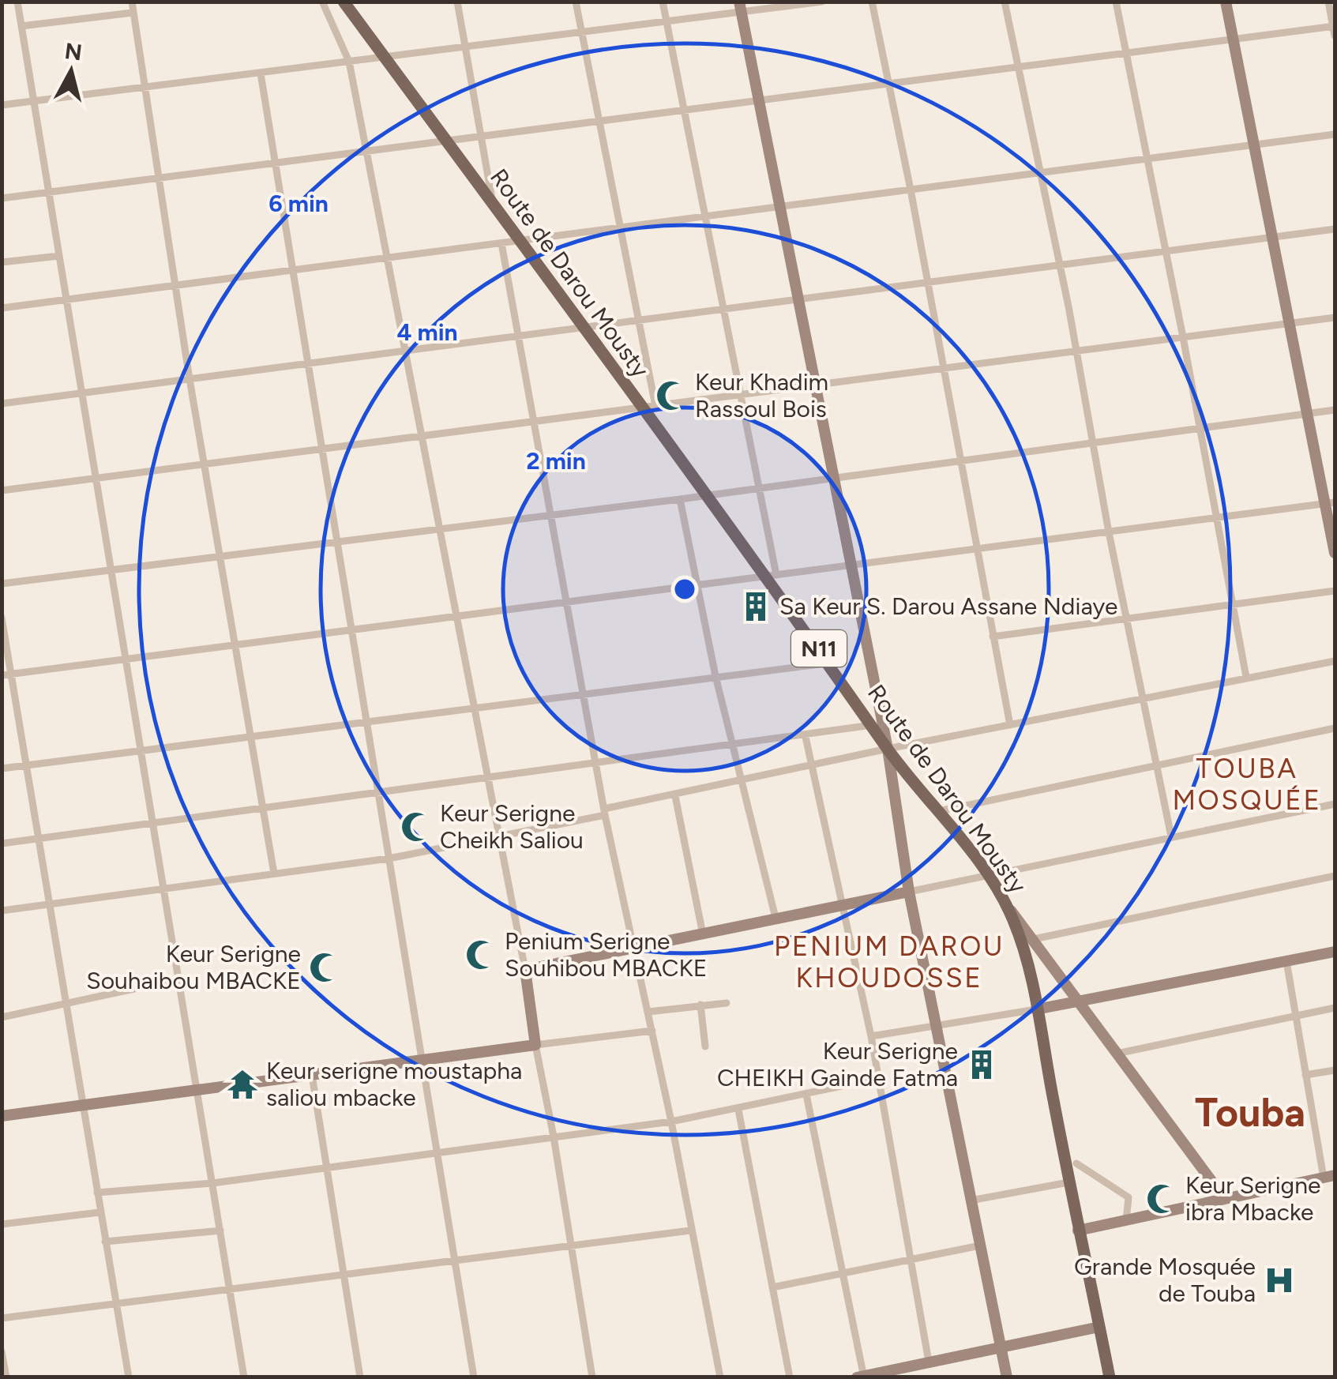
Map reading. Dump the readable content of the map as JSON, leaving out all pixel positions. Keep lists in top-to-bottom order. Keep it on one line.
{"streets":{"main road":["Route de Darou Mousty","N11"]},"districts":["TOUBA MOSQUÉE","PENIUM DAROU KHOUDOSSE","Touba"],"places":{"mosque":["Keur Khadim Rassoul Bois","Keur Serigne Cheikh Saliou","Penium Serigne Souhibou MBACKE","Keur Serigne Souhaibou MBACKE","Keur Serigne ibra Mbacke"],"building":["Sa Keur S. Darou Assane Ndiaye","Keur Serigne CHEIKH Gainde Fatma"],"temple":["Keur serigne moustapha saliou mbacke"],"hospital":["Grande Mosquée de Touba"]},"north":"top","rings":["6 min","4 min","2 min"]}
